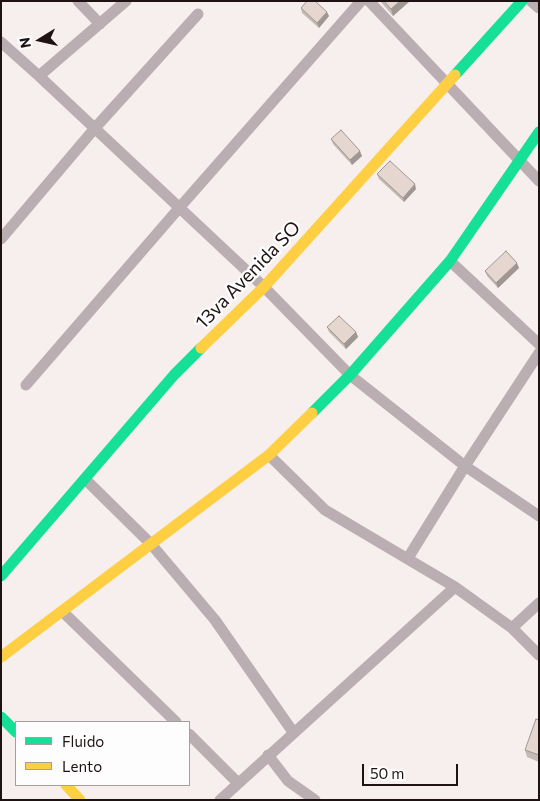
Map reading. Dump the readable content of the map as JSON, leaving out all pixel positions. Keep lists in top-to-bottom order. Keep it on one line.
{"streets":{"street":["13va Avenida SO"]},"legend":["Fluido","Lento"],"scale_bar":"50 m","north":"left"}
